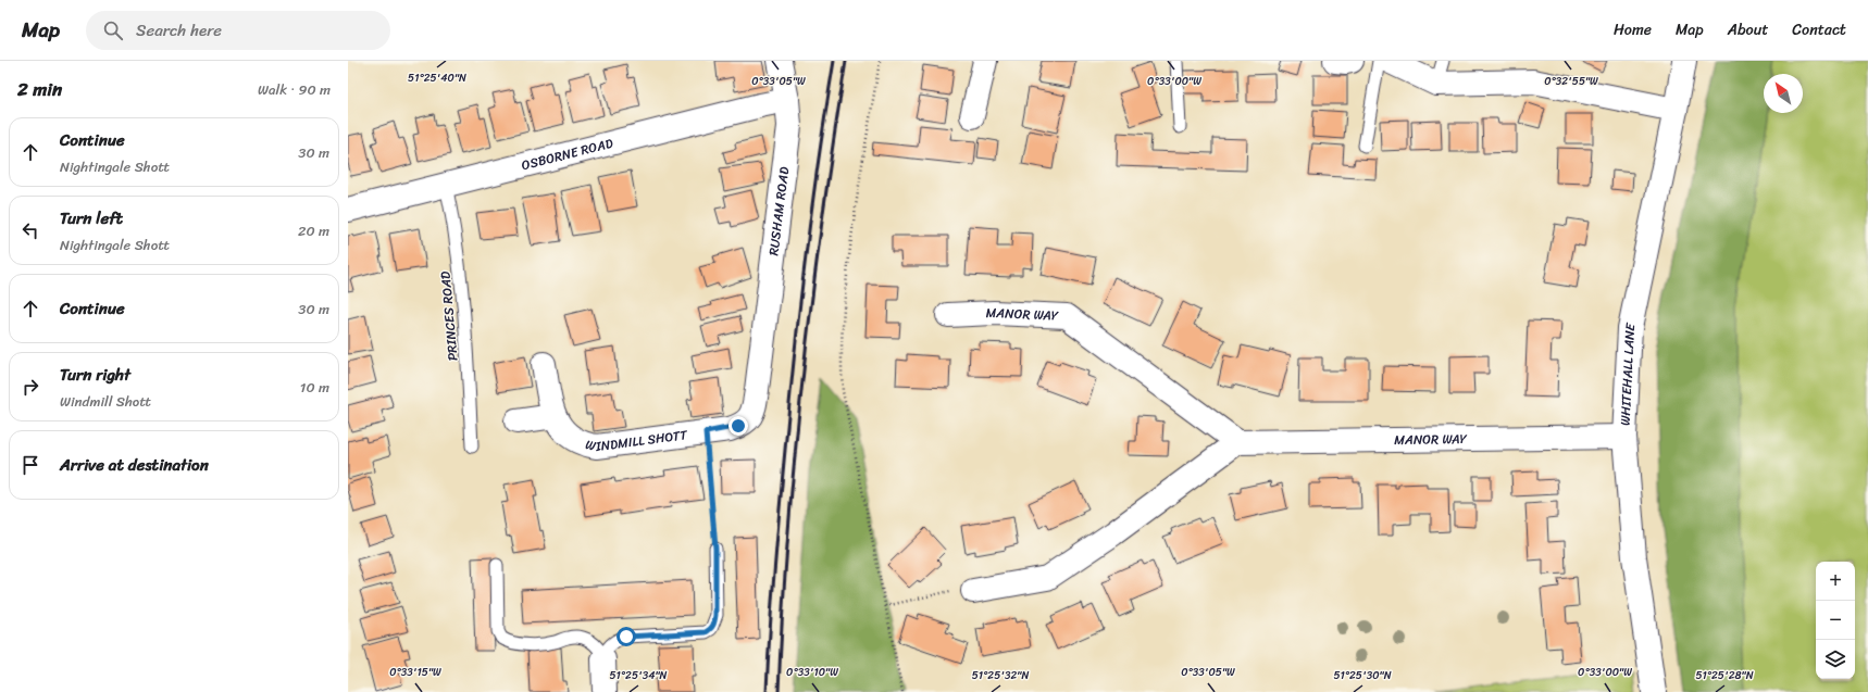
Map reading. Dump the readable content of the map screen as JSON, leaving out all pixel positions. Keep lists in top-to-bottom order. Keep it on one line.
{"streets":{"street":["OSBORNE ROAD","RUSHAM ROAD","MANOR WAY","WHITEHALL LANE","WINDMILL SHOTT"],"lane":["PRINCES ROAD"]},"crossings":[["OSBORNE ROAD","RUSHAM ROAD"],["OSBORNE ROAD","PRINCES ROAD"],["RUSHAM ROAD","WINDMILL SHOTT"],["MANOR WAY","WHITEHALL LANE"]],"north":"top left","page":{"header":"Map","search":"Search here","nav":["Home","Map","About","Contact"],"heading":["2 min","Walk · 90 m"],"list":[["Continue","Nightingale Shott","30 m"],["Turn left","Nightingale Shott","20 m"],["Continue","30 m"],["Turn right","Windmill Shott","10 m"],"Arrive at destination"],"map_buttons":["+","−"]},"coordinates":["51°25'40\"N","0°33'05\"W","0°33'00\"W","0°32'55\"W","0°33'15\"W","0°33'10\"W","51°25'34\"N","51°25'32\"N","51°25'30\"N","51°25'28\"N"]}
